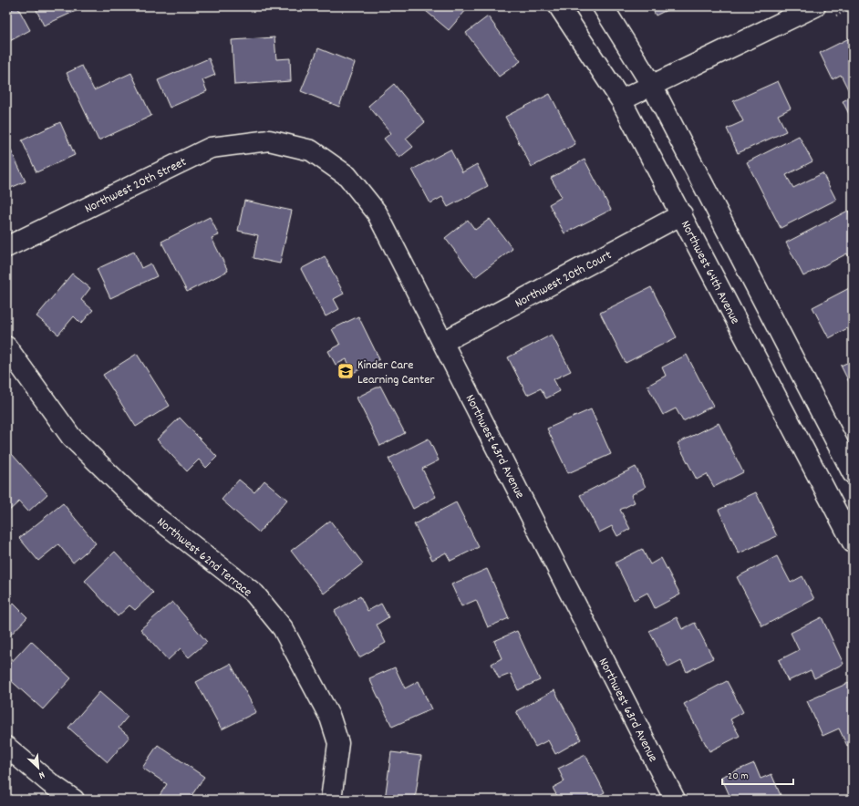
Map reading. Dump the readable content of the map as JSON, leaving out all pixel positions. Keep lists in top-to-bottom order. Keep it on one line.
{"streets":{"street":["Northwest 20th Street","Northwest 64th Avenue","Northwest 20th Court","Northwest 63rd Avenue","Northwest 62nd Terrace"]},"crossings":[["Northwest 20th Street","Northwest 63rd Avenue"],["Northwest 64th Avenue","Northwest 20th Court"],["Northwest 20th Court","Northwest 63rd Avenue"]],"places":{"school or university":["Kinder Care Learning Center"]},"scale_bar":"20 m","north":"bottom right"}
